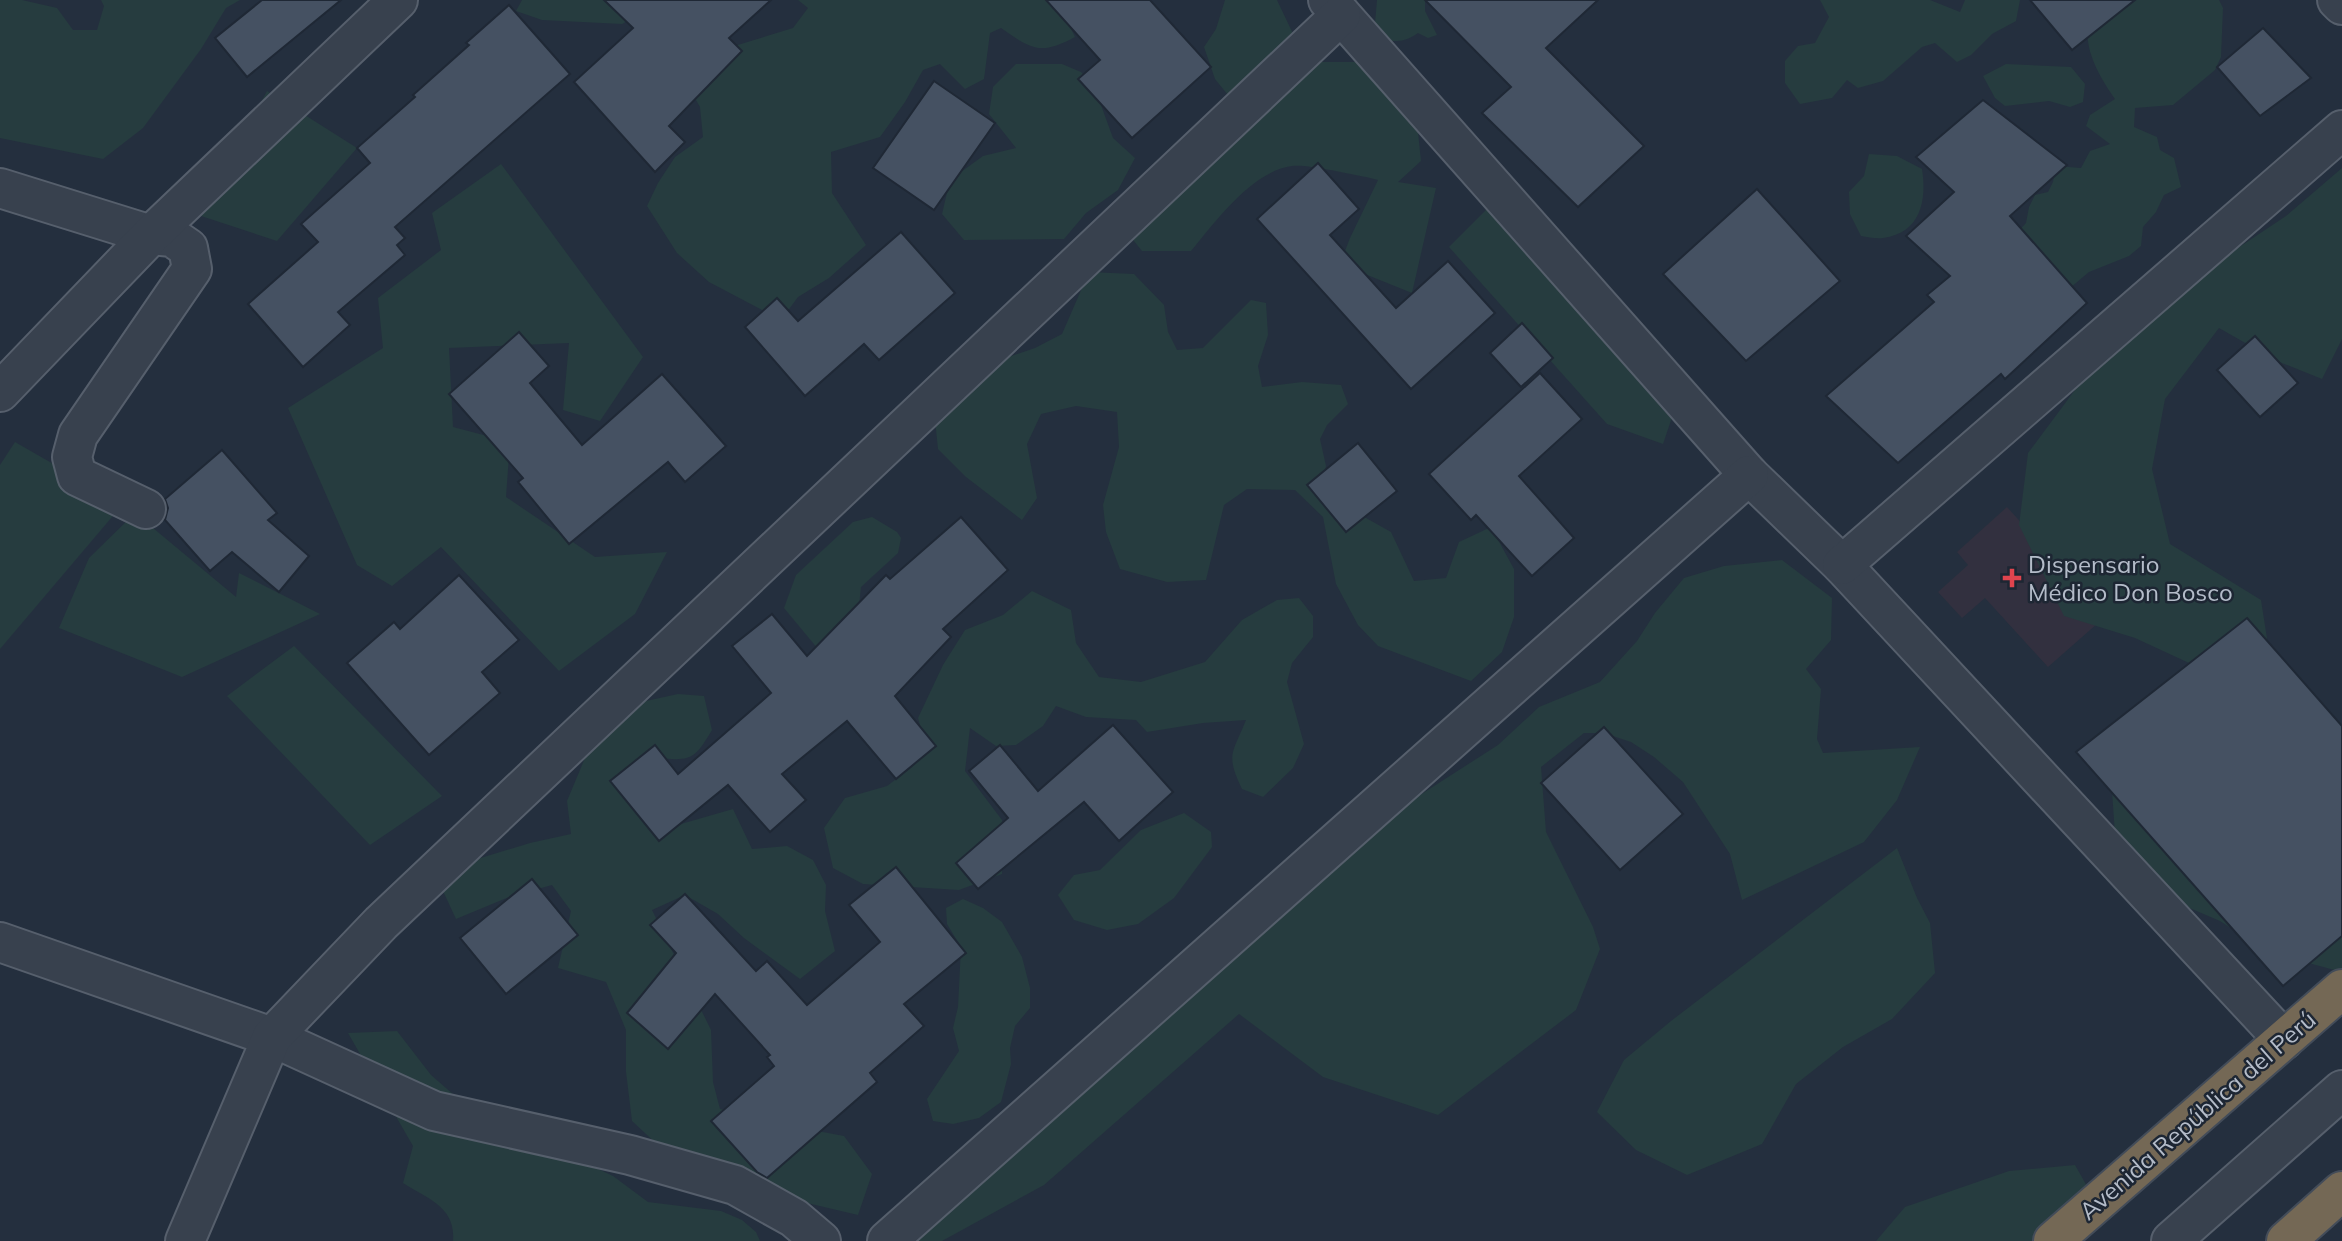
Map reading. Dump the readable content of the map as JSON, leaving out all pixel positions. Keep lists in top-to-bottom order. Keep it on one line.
{"streets":{"highway":["Avenida República del Perú"]},"places":{"health":["Dispensario Médico Don Bosco"]}}
